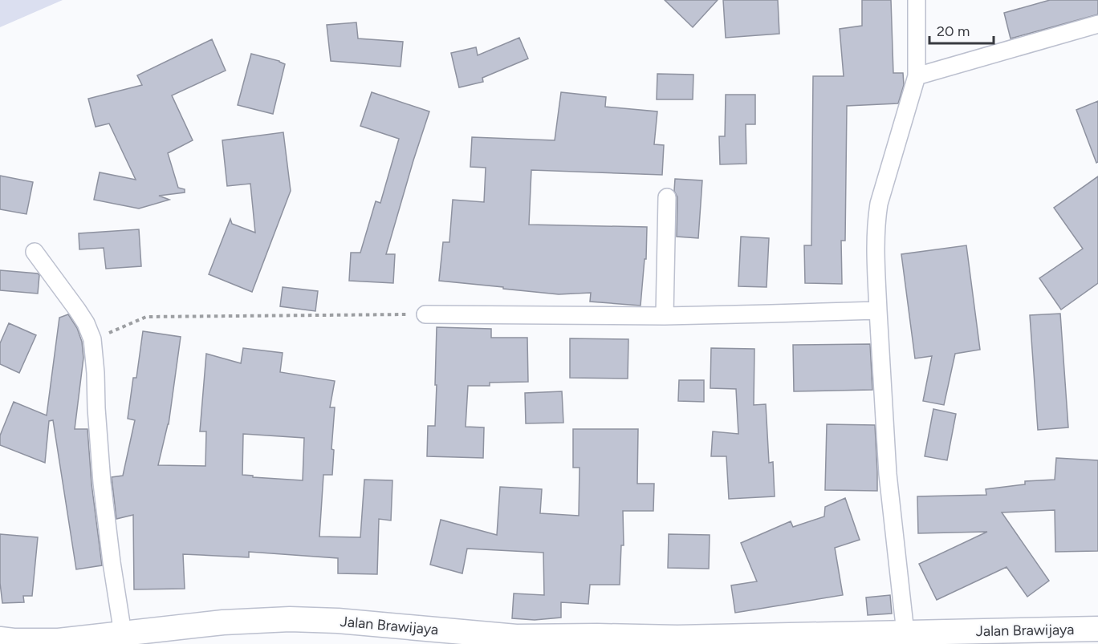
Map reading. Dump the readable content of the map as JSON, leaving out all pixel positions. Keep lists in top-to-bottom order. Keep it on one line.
{"streets":{"street":["Jalan Brawijaya"]},"scale_bar":"20 m"}
